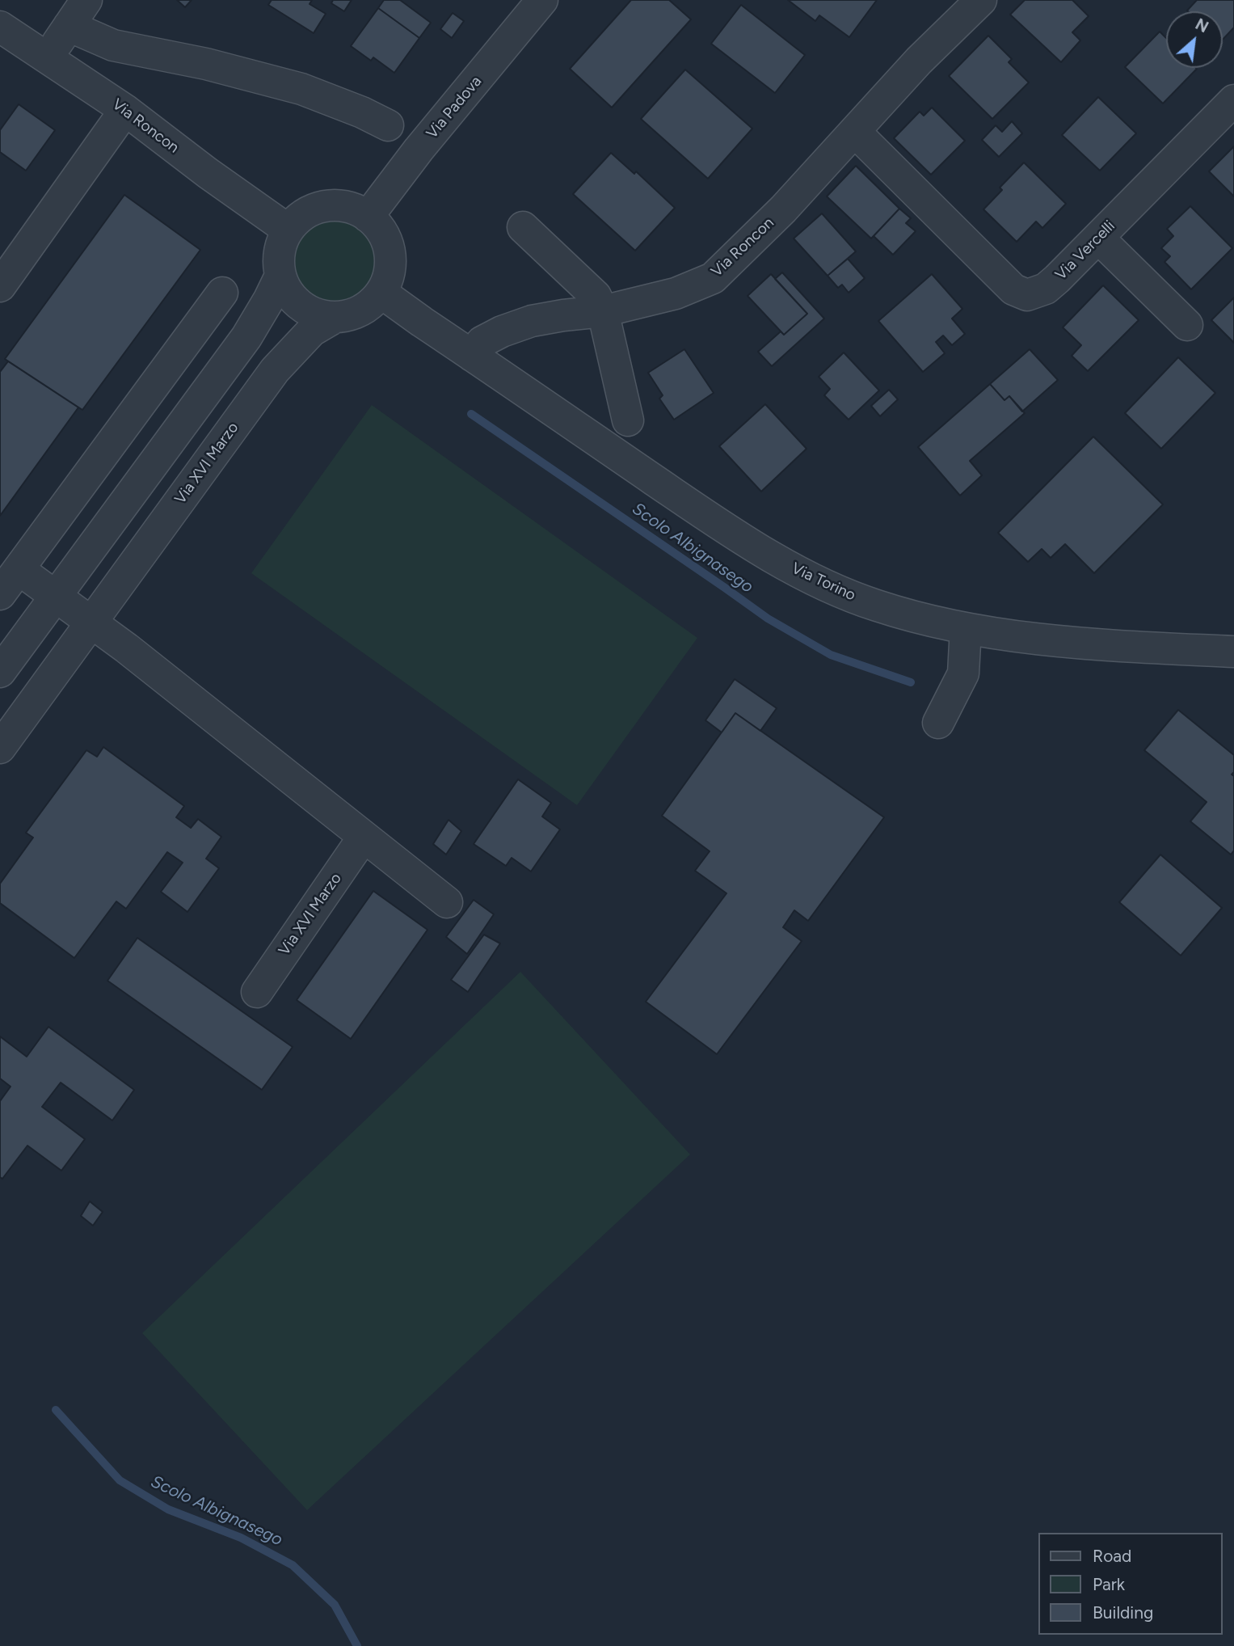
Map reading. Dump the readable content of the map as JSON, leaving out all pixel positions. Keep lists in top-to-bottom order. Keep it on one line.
{"streets":{"street":["Via Padova","Via Roncon","Via Vercelli","Via XVI Marzo","Via Torino"]},"crossings":[["Via Padova","Via Roncon"],["Via Padova","Via XVI Marzo"],["Via Roncon","Via Vercelli"],["Via Roncon","Via XVI Marzo"],["Via Roncon","Via Torino"]],"water":["Scolo Albignasego"],"legend":["Road","Park","Building"],"north":"top right"}
